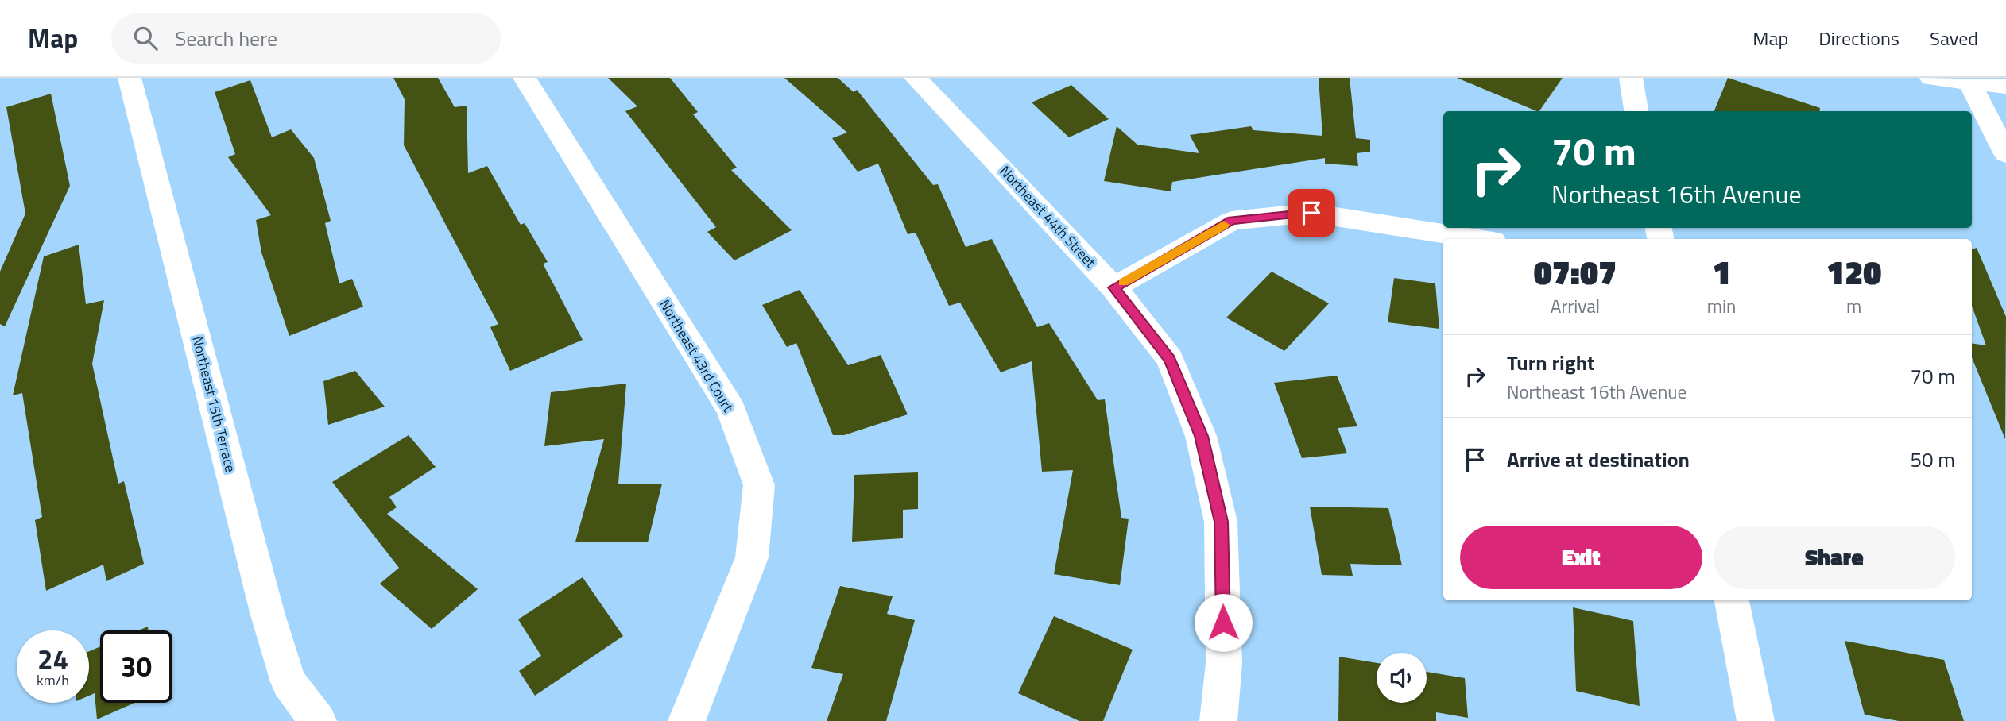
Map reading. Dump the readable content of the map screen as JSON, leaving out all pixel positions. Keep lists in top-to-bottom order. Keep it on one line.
{"streets":{"street":["Northeast 44th Street","Northeast 43rd Court","Northeast 15th Terrace"]},"page":{"header":"Map","search":"Search here","nav":["Map","Directions","Saved"],"turn":["70 m","Northeast 16th Avenue"],"eta":["07:07","Arrival","1","min","120","m"],"list":[{"name":"Turn right","note":"Northeast 16th Avenue","value":"70 m"},{"name":"Arrive at destination","value":"50 m"}],"buttons":["Exit","Share"],"speed":"24 km/h","limit":"30"}}
